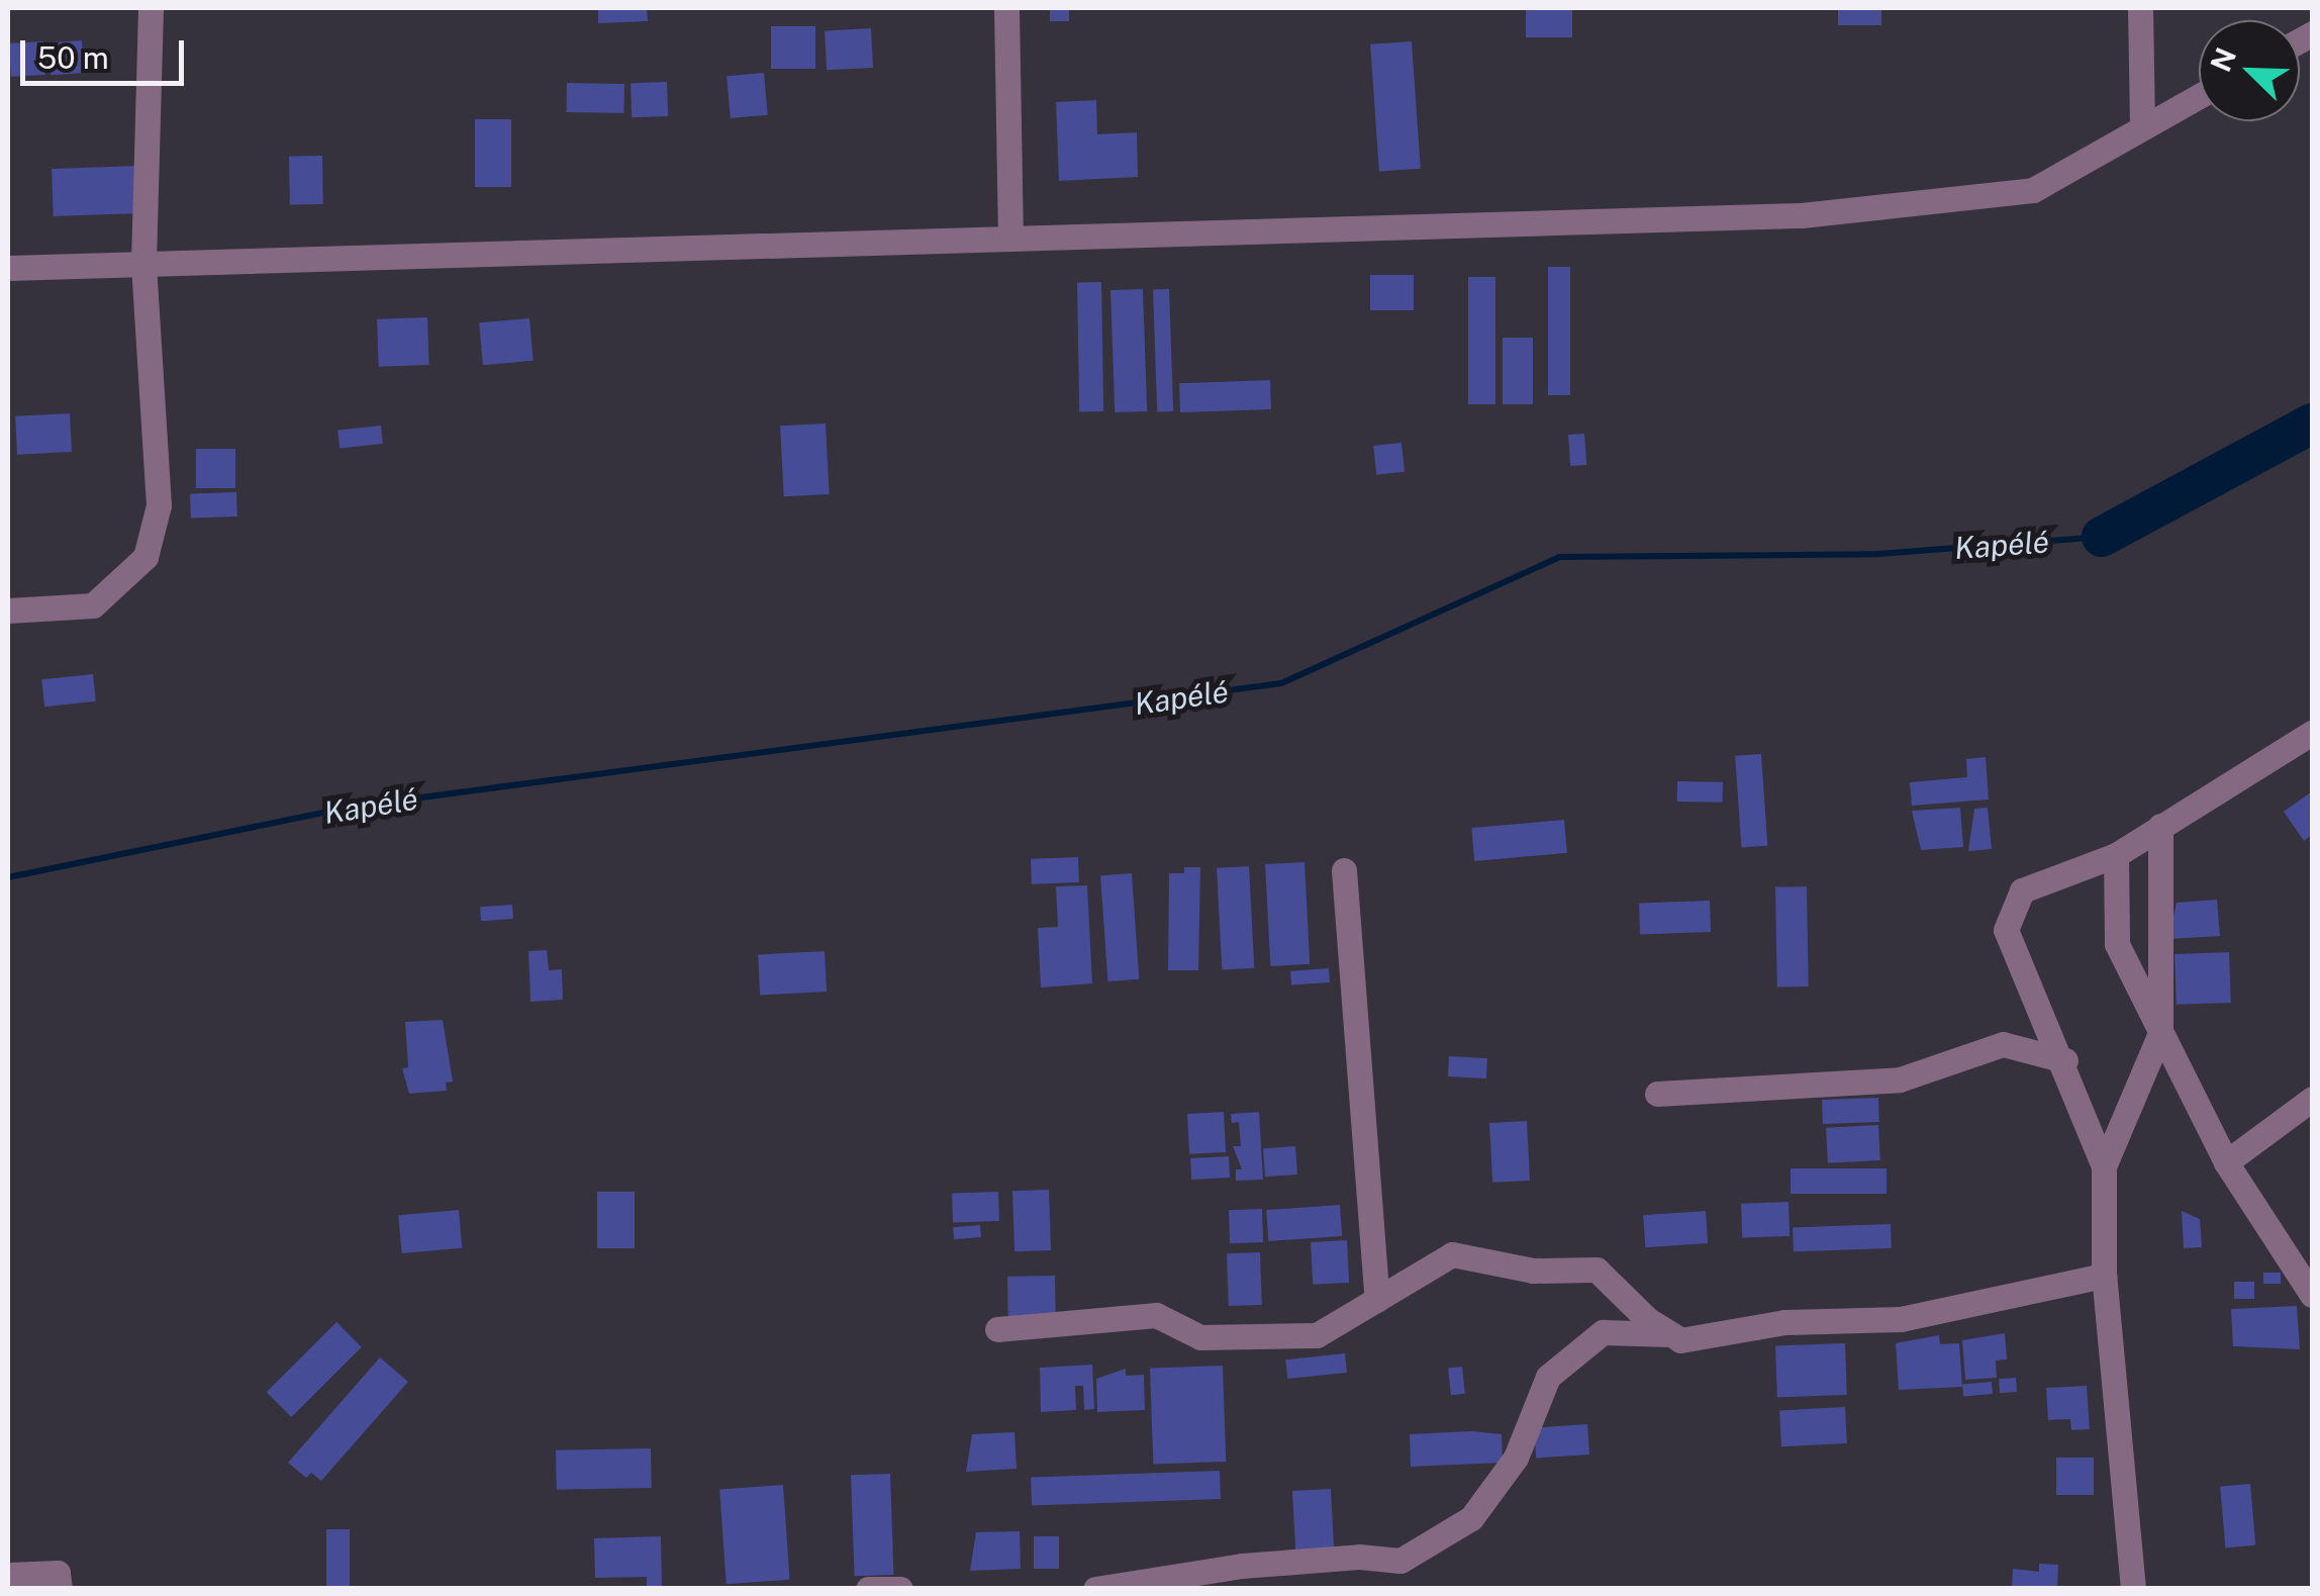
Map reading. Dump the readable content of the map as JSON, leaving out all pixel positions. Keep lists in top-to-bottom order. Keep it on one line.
{"water":["Kapélé"],"scale_bar":"50 m","north":"top left"}
